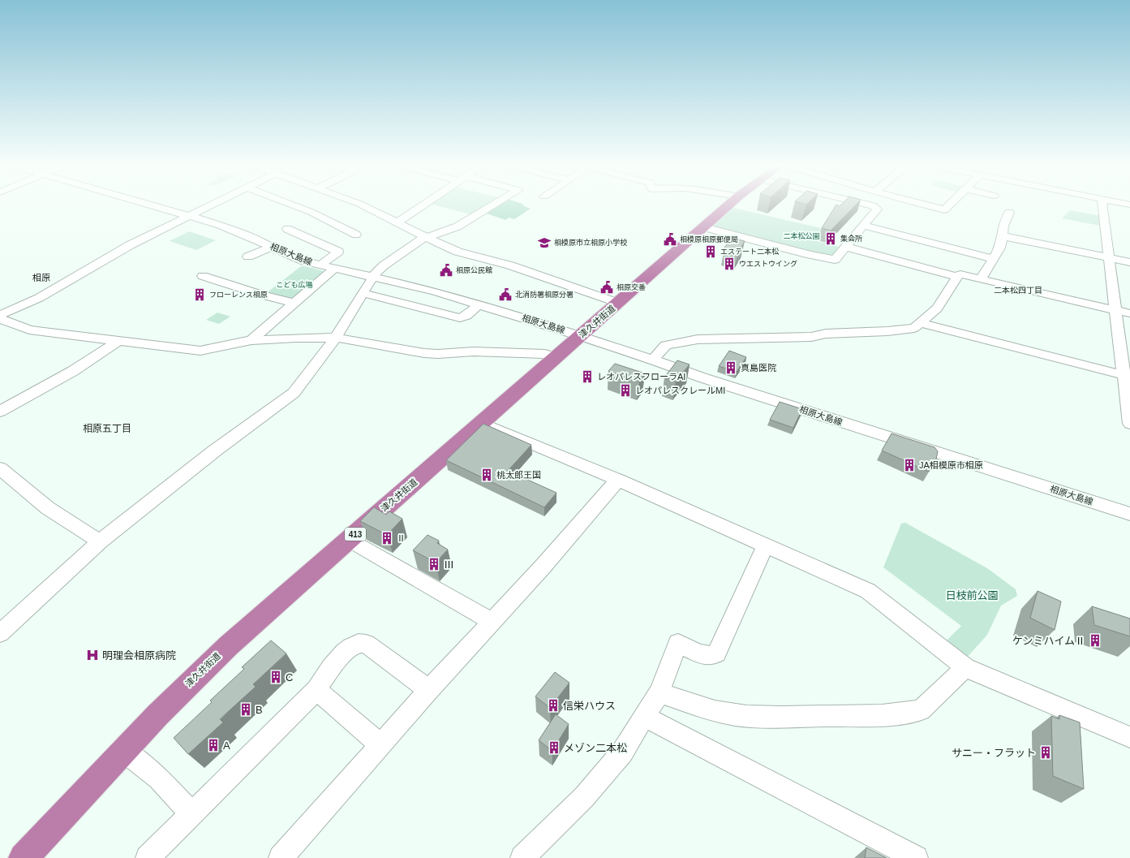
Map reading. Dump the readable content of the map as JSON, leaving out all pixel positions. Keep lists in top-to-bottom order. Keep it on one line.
{"streets":{"highway":["津久井街道","413"],"street":["相原大島線"]},"crossings":[["相原大島線","津久井街道"]],"districts":["相原","二本松四丁目","相原五丁目"],"parks":["二本松公園","こども広場","日枝前公園"],"places":{"building":["集会所","エステート二本松","ウエストウイング","フローレンス相原","真島医院","レオパレスフローラAI","レオパレスクレールMI","JA相模原市相原","桃太郎王国","Ⅱ","Ⅲ","ケンミハイムⅡ","C","信栄ハウス","B","A","メゾン二本松","サニー・フラット"],"public building":["相模原相原郵便局","相原公民館","相原交番","北消防署相原分署"],"school or university":["相模原市立相原小学校"],"hospital":["明理会相原病院"]}}
